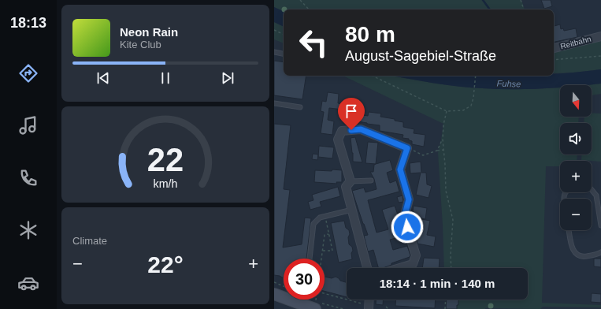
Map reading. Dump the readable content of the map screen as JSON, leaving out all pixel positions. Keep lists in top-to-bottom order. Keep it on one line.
{"streets":{"street":["Reitbahn"]},"water":["Fuhse"],"north":"bottom","page":{"tabs":"18:13","turn":["80 m","August-Sagebiel-Straße"],"song":["Neon Rain","Kite Club"],"map_buttons":["+","−"],"tile":"Climate","heat":["−","22°","+"],"limit":"30","trip":"18:14 · 1 min · 140 m","gauge":["22","km/h"]}}
